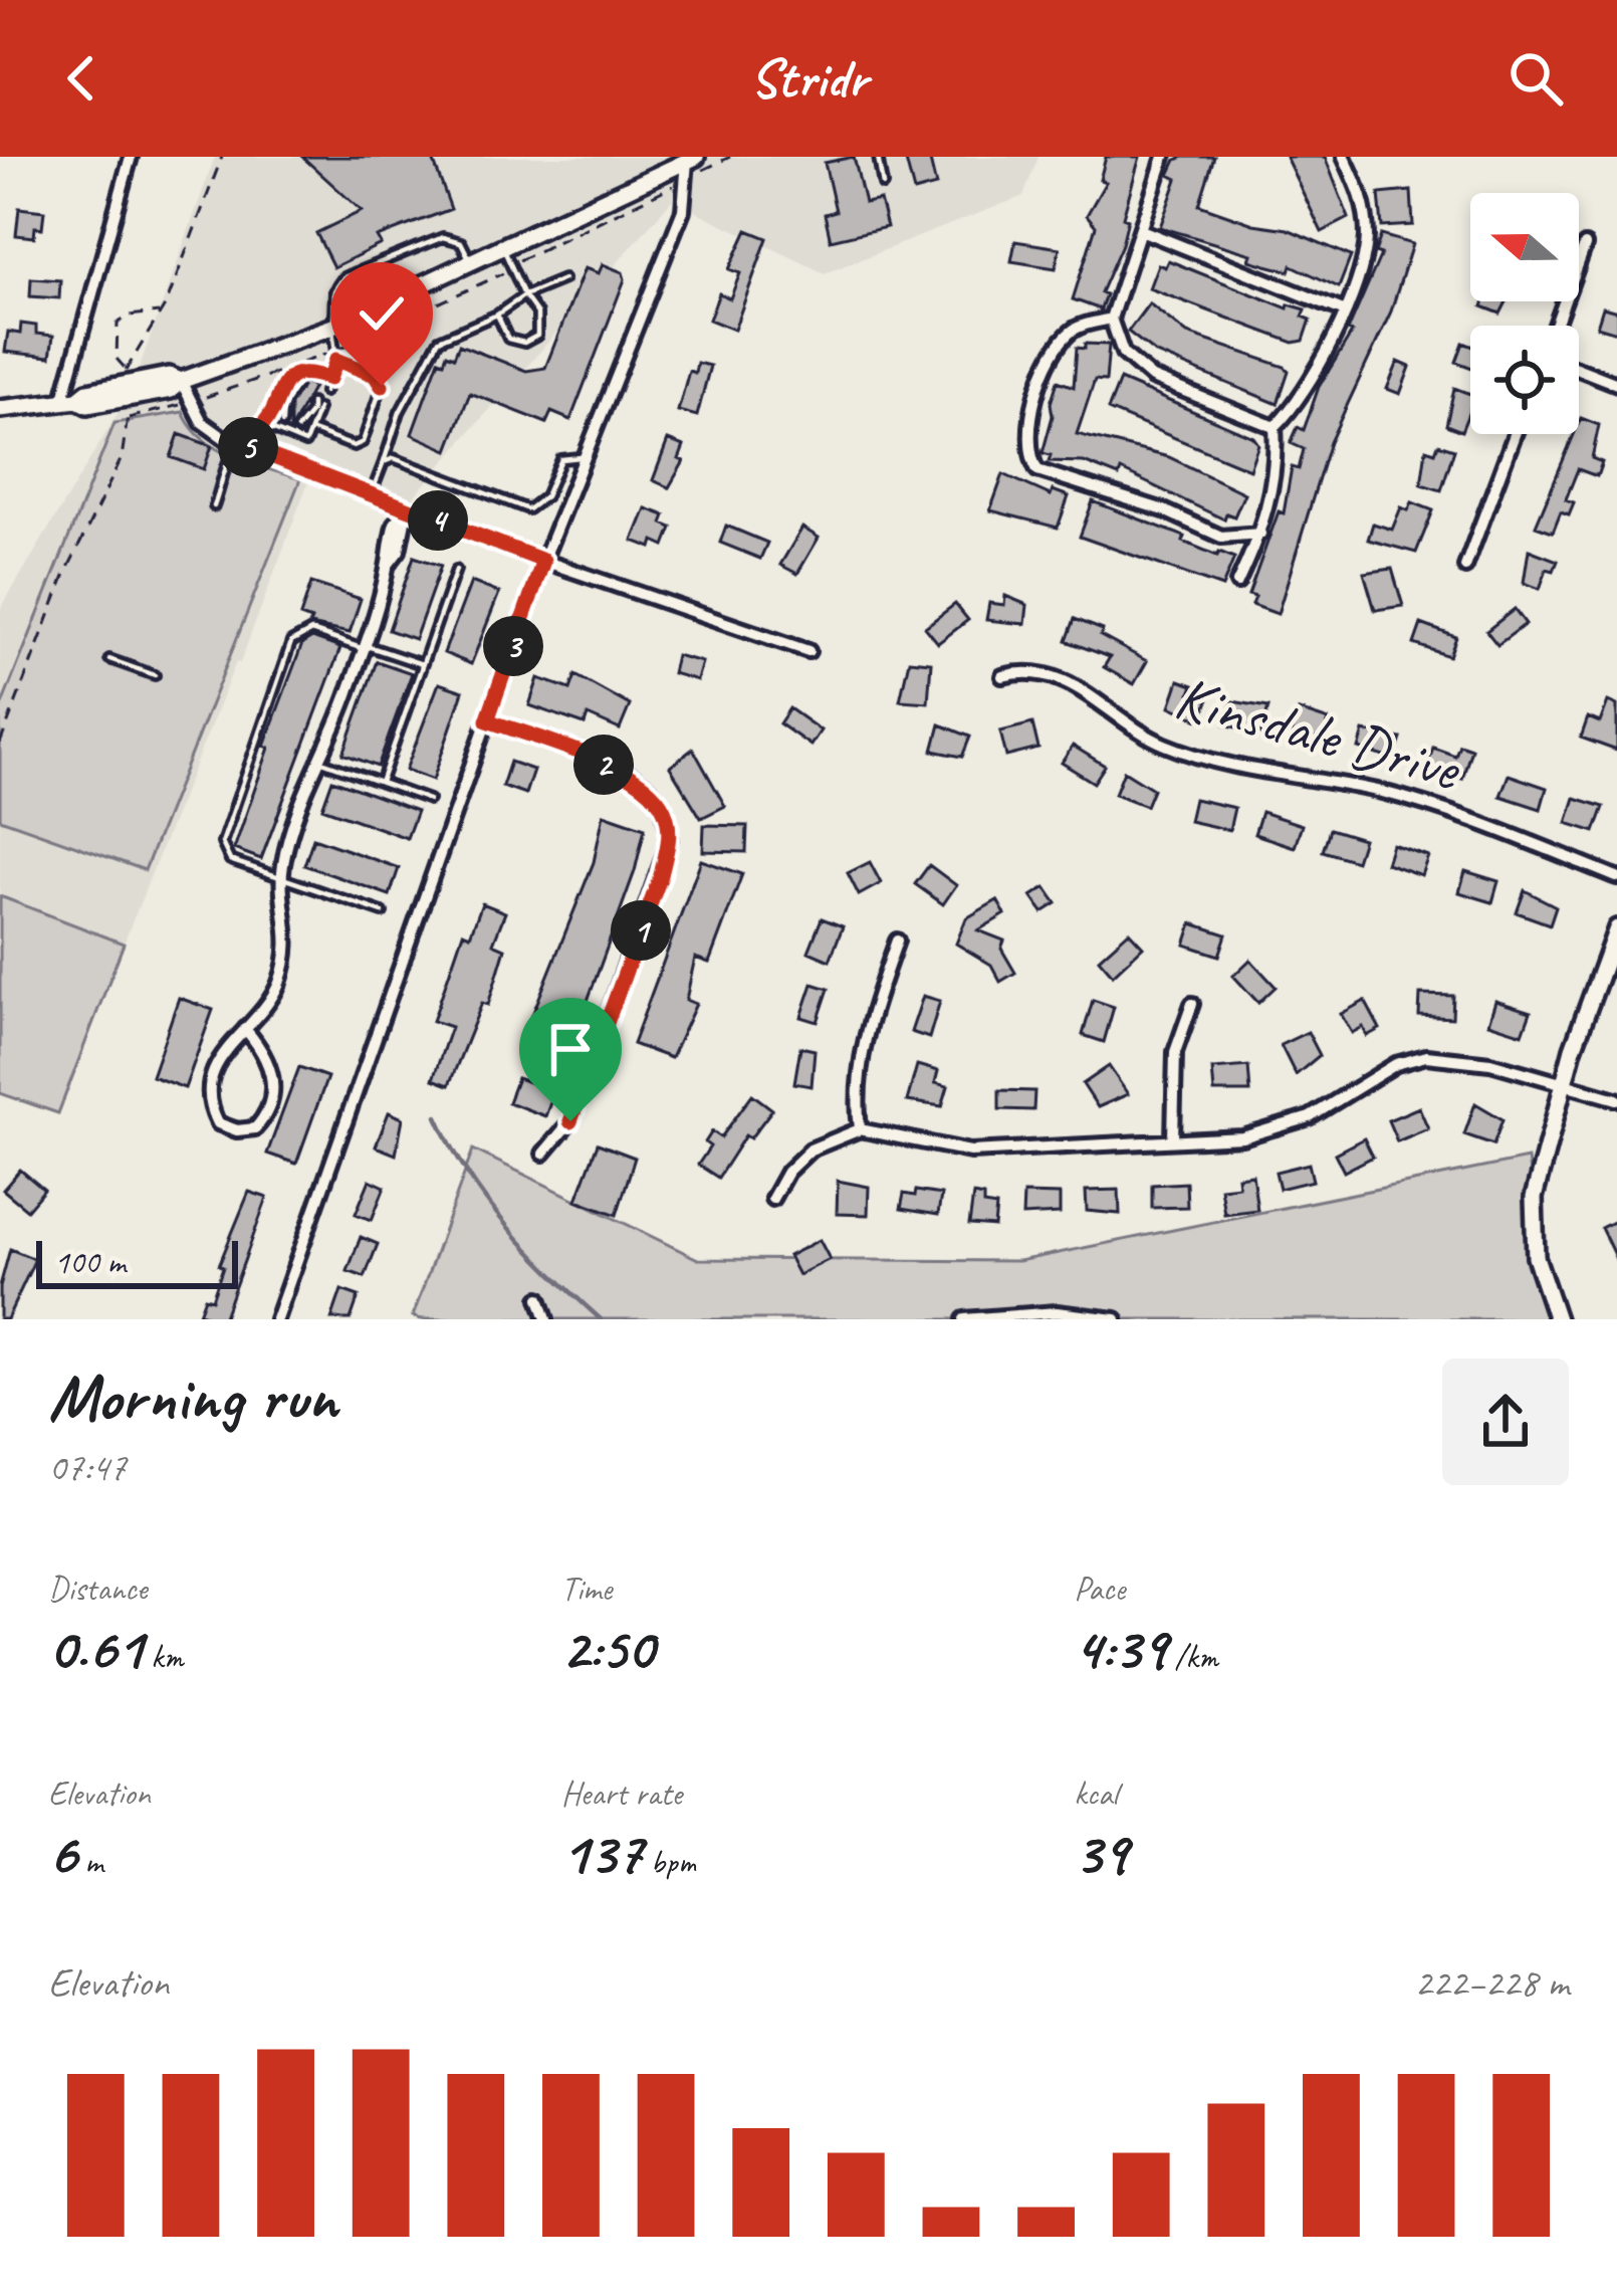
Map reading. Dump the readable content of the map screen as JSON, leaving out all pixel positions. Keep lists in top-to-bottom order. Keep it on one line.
{"streets":{"street":["Kinsdale Drive"]},"scale_bar":"100 m","north":"left","page":{"header":"Stridr","pins":["5","4","3","2","1"],"scale":"100 m","heading":["Morning run","07:47"],"stats":[["Distance","0.61 km"],["Time","2:50"],["Pace","4:39 /km"],["Elevation","6 m"],["Heart rate","137 bpm"],["kcal","39"]],"chart":["Elevation","222–228 m"]}}
